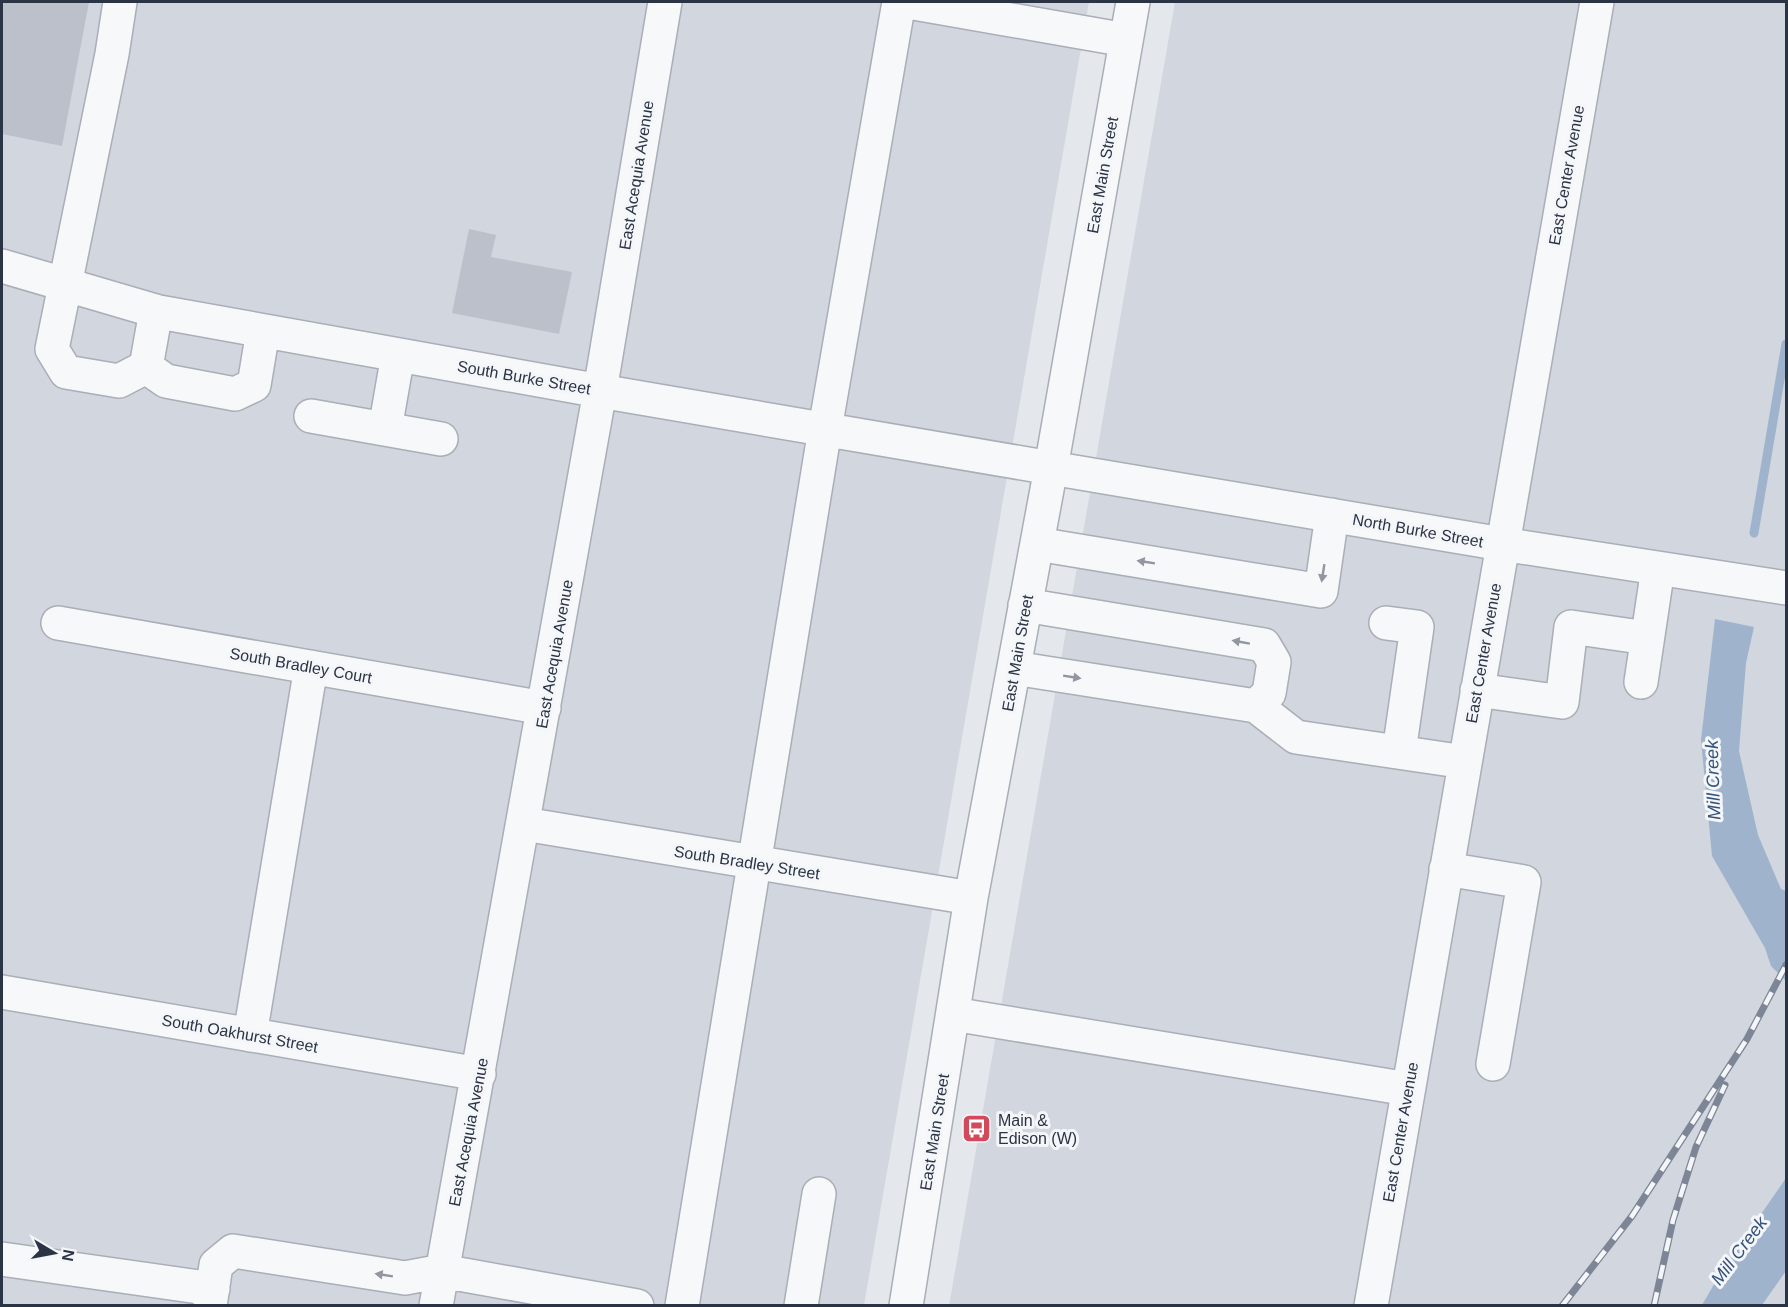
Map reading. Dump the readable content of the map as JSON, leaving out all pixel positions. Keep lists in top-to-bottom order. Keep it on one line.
{"streets":{"street":["East Acequia Avenue","East Main Street","East Center Avenue","South Burke Street","North Burke Street","South Bradley Court","South Bradley Street","South Oakhurst Street"]},"crossings":[["East Acequia Avenue","South Burke Street"],["East Acequia Avenue","South Bradley Court"],["East Acequia Avenue","South Bradley Street"],["East Acequia Avenue","South Oakhurst Street"],["East Main Street","South Burke Street"],["East Main Street","North Burke Street"],["East Main Street","South Bradley Street"],["East Center Avenue","North Burke Street"],["South Burke Street","North Burke Street"]],"water":["Mill Creek"],"places":{"bus stop":["Main & Edison (W)"]},"north":"right"}
